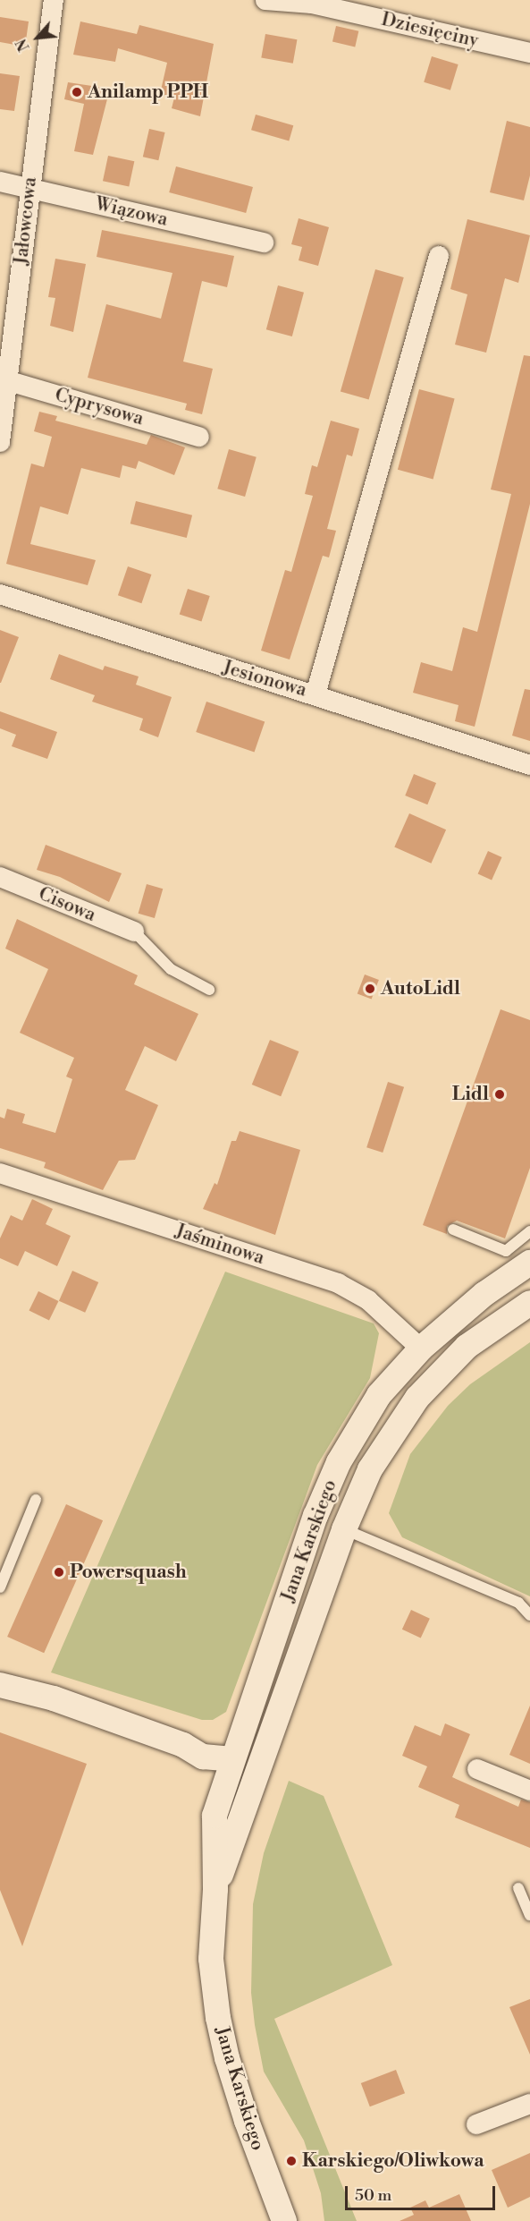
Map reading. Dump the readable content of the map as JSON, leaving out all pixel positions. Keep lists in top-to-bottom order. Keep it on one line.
{"streets":{"street":["Dziesięciny","Wiązowa","Jałowcowa","Cyprysowa","Jesionowa","Cisowa","Jaśminowa","Jana Karskiego"]},"crossings":[["Wiązowa","Jałowcowa"],["Jałowcowa","Cyprysowa"],["Jaśminowa","Jana Karskiego"]],"places":["Anilamp PPH","AutoLidl","Lidl","Powersquash","Karskiego/Oliwkowa"],"scale_bar":"50 m","north":"bottom left"}
